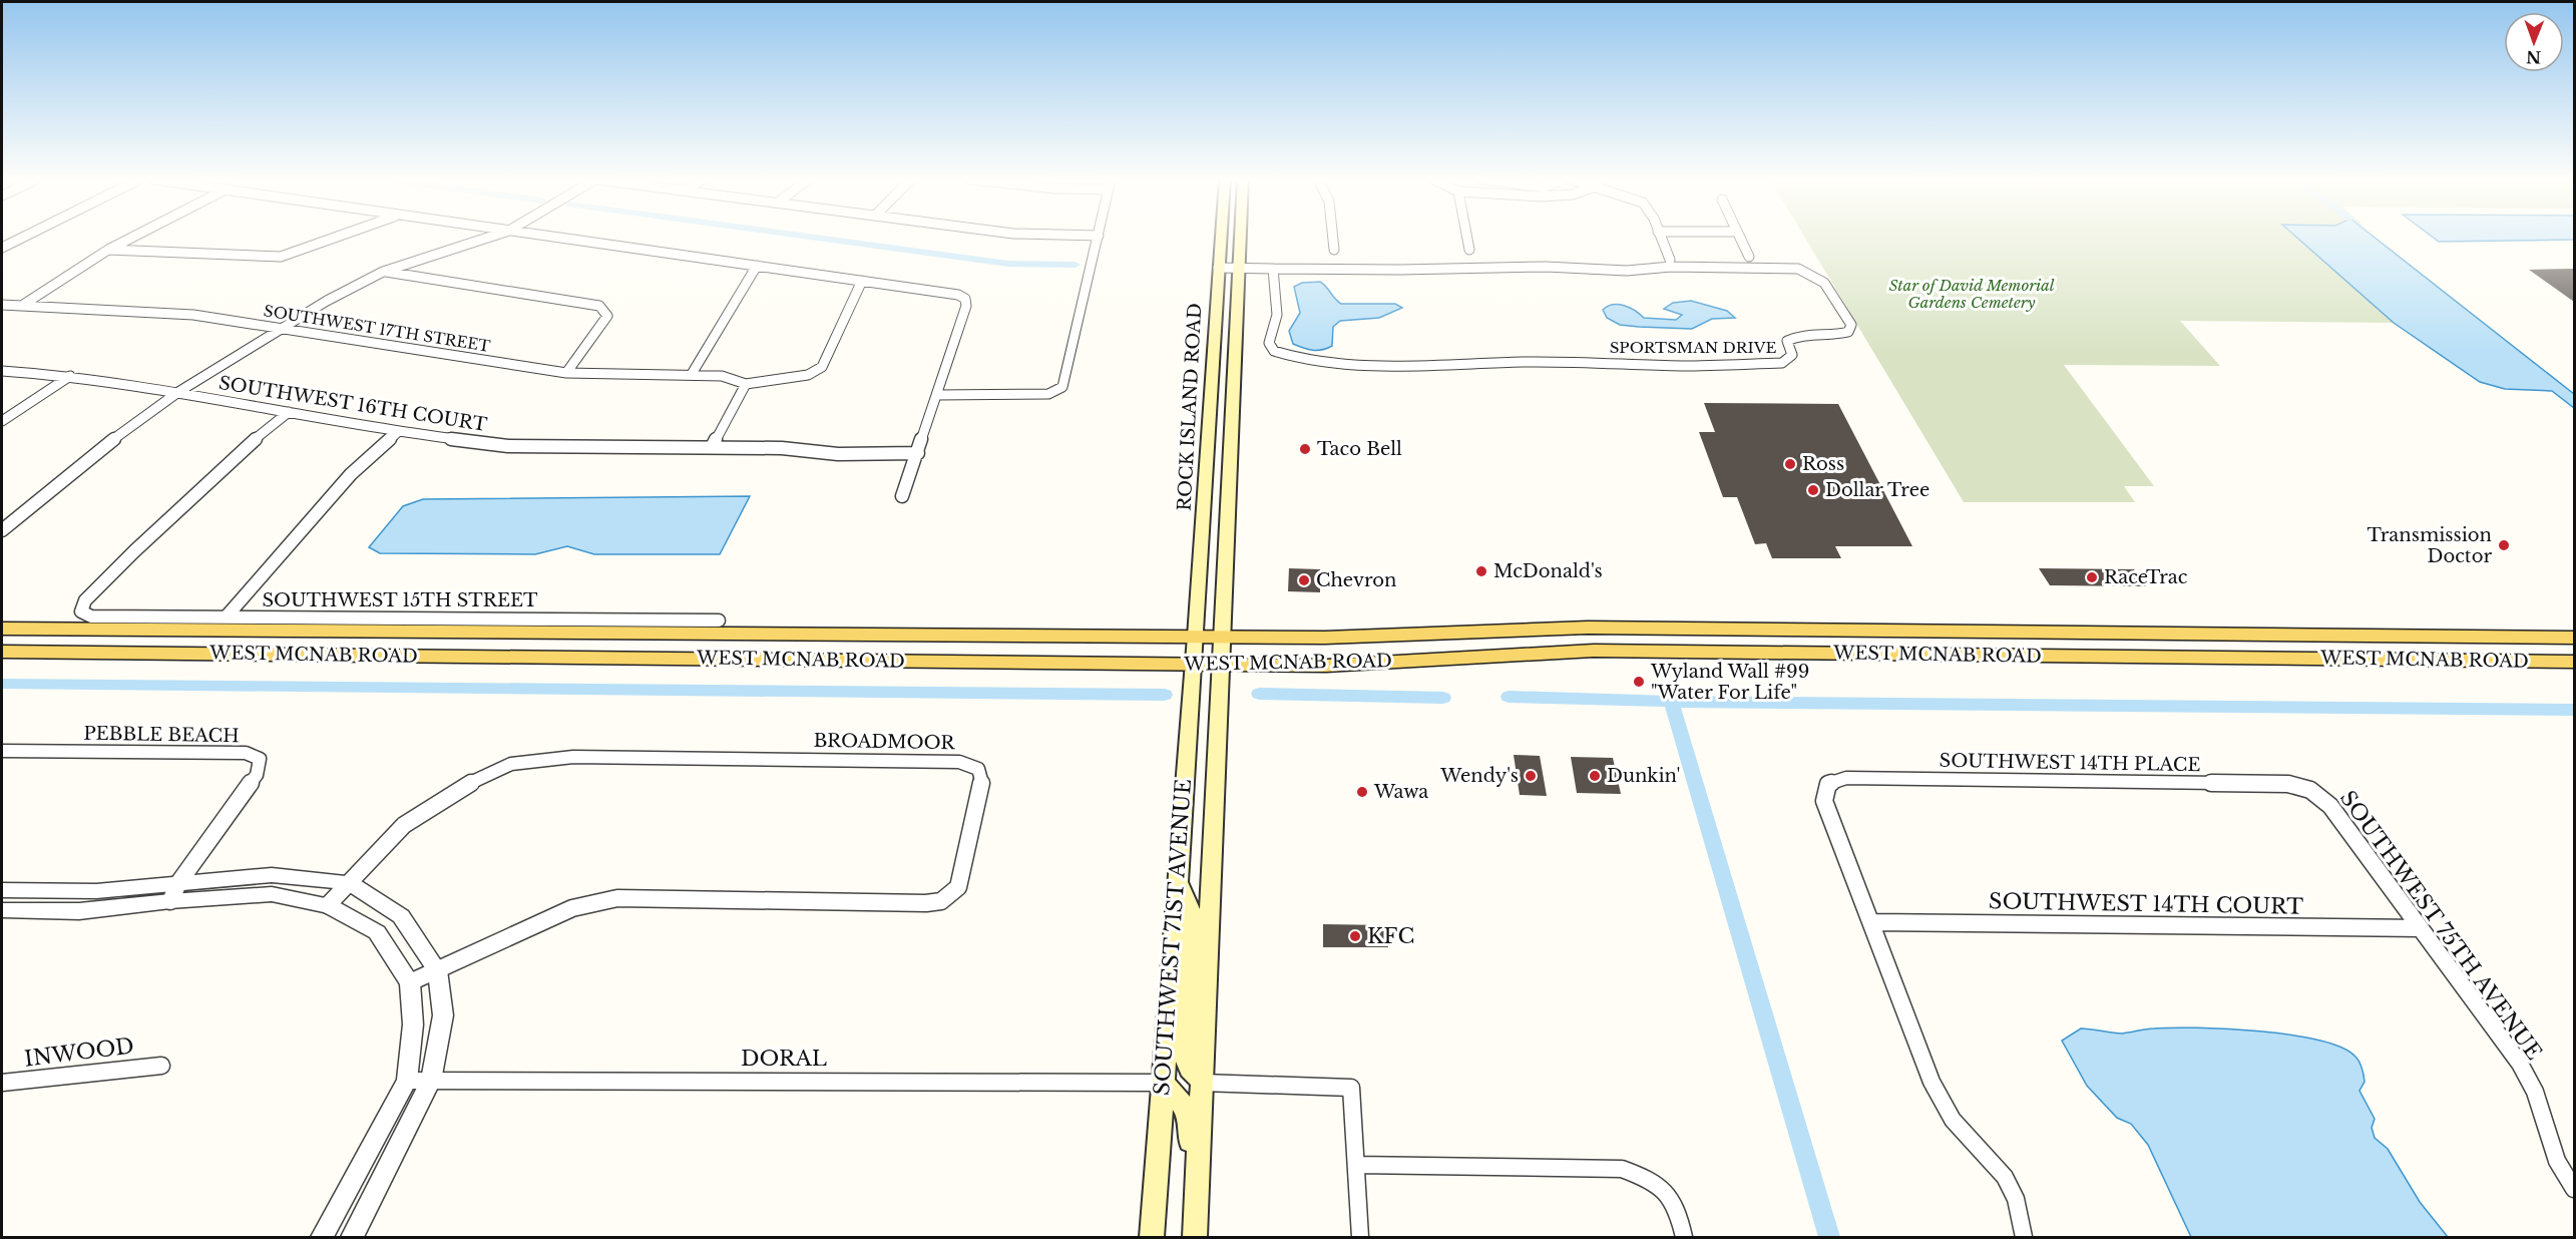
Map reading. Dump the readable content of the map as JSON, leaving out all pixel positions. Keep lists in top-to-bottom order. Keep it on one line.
{"streets":{"main road":["ROCK ISLAND ROAD","WEST MCNAB ROAD","SOUTHWEST 71ST AVENUE"],"street":["SOUTHWEST 17TH STREET","SPORTSMAN DRIVE","SOUTHWEST 16TH COURT","SOUTHWEST 15TH STREET","PEBBLE BEACH","BROADMOOR","SOUTHWEST 14TH PLACE","SOUTHWEST 14TH COURT","SOUTHWEST 75TH AVENUE","INWOOD","DORAL"]},"crossings":[["SPORTSMAN DRIVE","ROCK ISLAND ROAD"],["SOUTHWEST 16TH COURT","SOUTHWEST 15TH STREET"],["ROCK ISLAND ROAD","WEST MCNAB ROAD"],["ROCK ISLAND ROAD","SOUTHWEST 71ST AVENUE"],["WEST MCNAB ROAD","SOUTHWEST 71ST AVENUE"],["SOUTHWEST 14TH PLACE","SOUTHWEST 14TH COURT"],["SOUTHWEST 14TH PLACE","SOUTHWEST 75TH AVENUE"],["SOUTHWEST 14TH COURT","SOUTHWEST 75TH AVENUE"],["SOUTHWEST 71ST AVENUE","DORAL"]],"parks":["Star of David Memorial Gardens Cemetery"],"places":["Taco Bell","Ross","Dollar Tree","Transmission Doctor","McDonald's","RaceTrac","Chevron","Wyland Wall #99 \"Water For Life\"","Wendy's","Dunkin'","Wawa","KFC"],"north":"bottom"}
